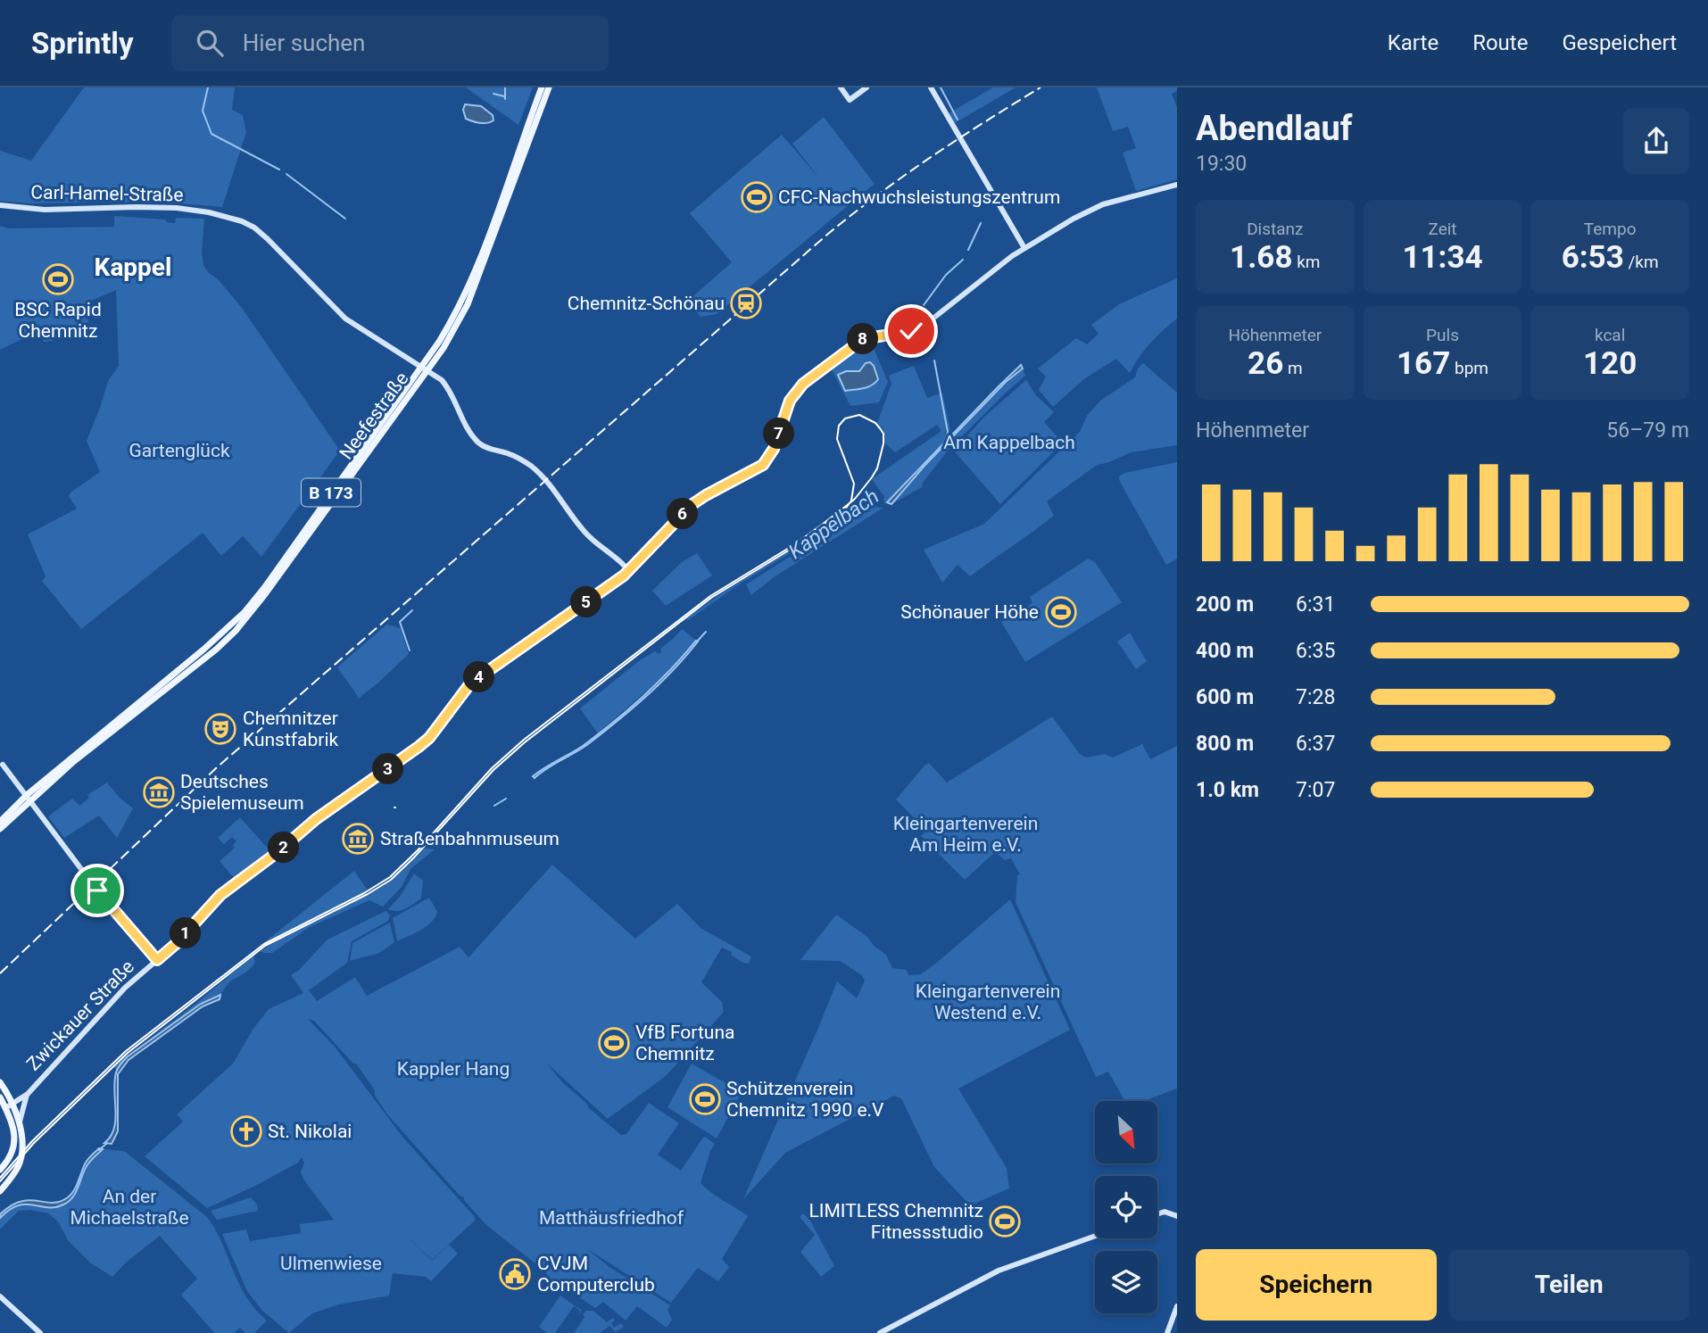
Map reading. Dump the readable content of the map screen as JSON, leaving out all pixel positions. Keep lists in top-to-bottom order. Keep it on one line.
{"streets":{"main road":["Carl-Hamel-Straße","Neefestraße","B 173","Zwickauer Straße"]},"crossings":[["Carl-Hamel-Straße","Neefestraße"],["Carl-Hamel-Straße","Zwickauer Straße"]],"districts":["Kappel"],"water":["Kappelbach"],"parks":["Am Kappelbach","Gartenglück","Kleingartenverein Am Heim e.V.","Kleingartenverein Westend e.V.","Kappler Hang","An der Michaelstraße","Matthäusfriedhof","Ulmenwiese"],"places":{"sports":["CFC-Nachwuchsleistungszentrum","BSC Rapid Chemnitz","Schönauer Höhe","VfB Fortuna Chemnitz","Schützenverein Chemnitz 1990 e.V","LIMITLESS Chemnitz Fitnessstudio"],"station":["Chemnitz-Schönau"],"theatre":["Chemnitzer Kunstfabrik"],"museum":["Deutsches Spielemuseum","Straßenbahnmuseum"],"church":["St. Nikolai"],"public building":["CVJM Computerclub"]},"north":"bottom right","page":{"header":"Sprintly","search":"Hier suchen","nav":["Karte","Route","Gespeichert"],"heading":["Abendlauf","19:30"],"stats":[["Distanz","1.68 km"],["Zeit","11:34"],["Tempo","6:53 /km"],["Höhenmeter","26 m"],["Puls","167 bpm"],["kcal","120"]],"pins":["8","7","6","5","4","3","2","1"],"chart":["Höhenmeter","56–79 m"],"list":[{"name":"200 m","note":"6:31"},{"name":"400 m","note":"6:35"},{"name":"600 m","note":"7:28"},{"name":"800 m","note":"6:37"},{"name":"1.0 km","note":"7:07"}],"buttons":["Speichern","Teilen"]}}
